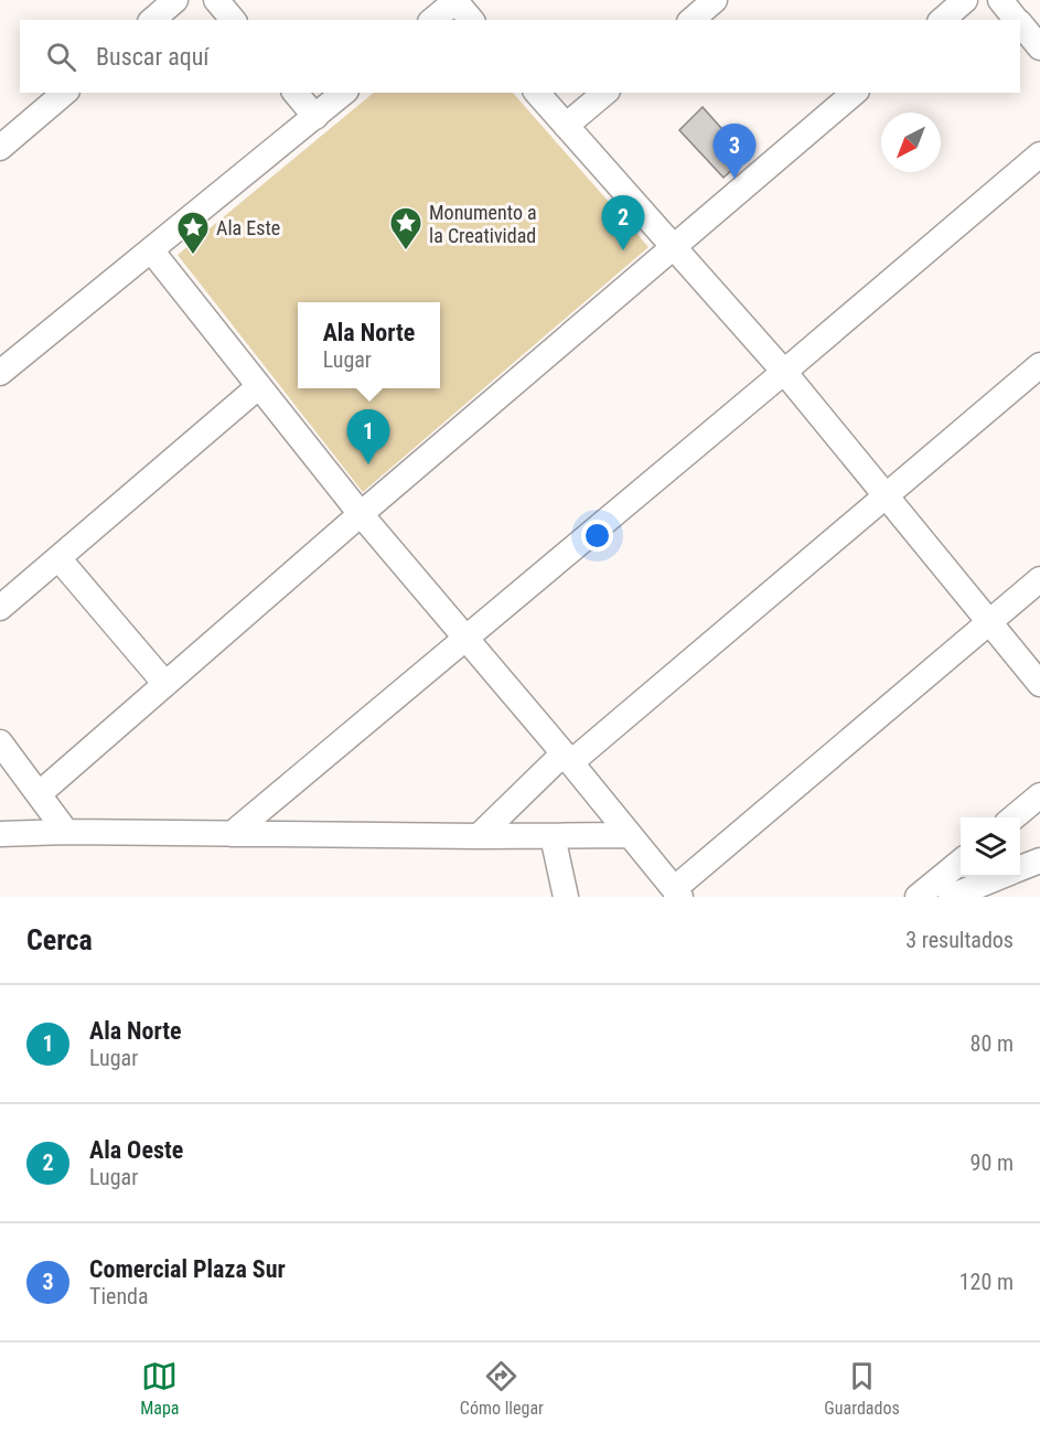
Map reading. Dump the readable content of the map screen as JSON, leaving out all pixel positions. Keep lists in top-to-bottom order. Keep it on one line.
{"places":{"place":["Monumento a la Creatividad","Ala Este"]},"north":"bottom left","page":{"search":"Buscar aquí","pins":["3","2","1"],"popup":["Ala Norte","Lugar"],"heading":["Cerca","3 resultados"],"list":[{"mark":"1","name":"Ala Norte","note":"Lugar","value":"80 m"},{"mark":"2","name":"Ala Oeste","note":"Lugar","value":"90 m"},{"mark":"3","name":"Comercial Plaza Sur","note":"Tienda","value":"120 m"}],"nav":["Mapa","Cómo llegar","Guardados"]}}
